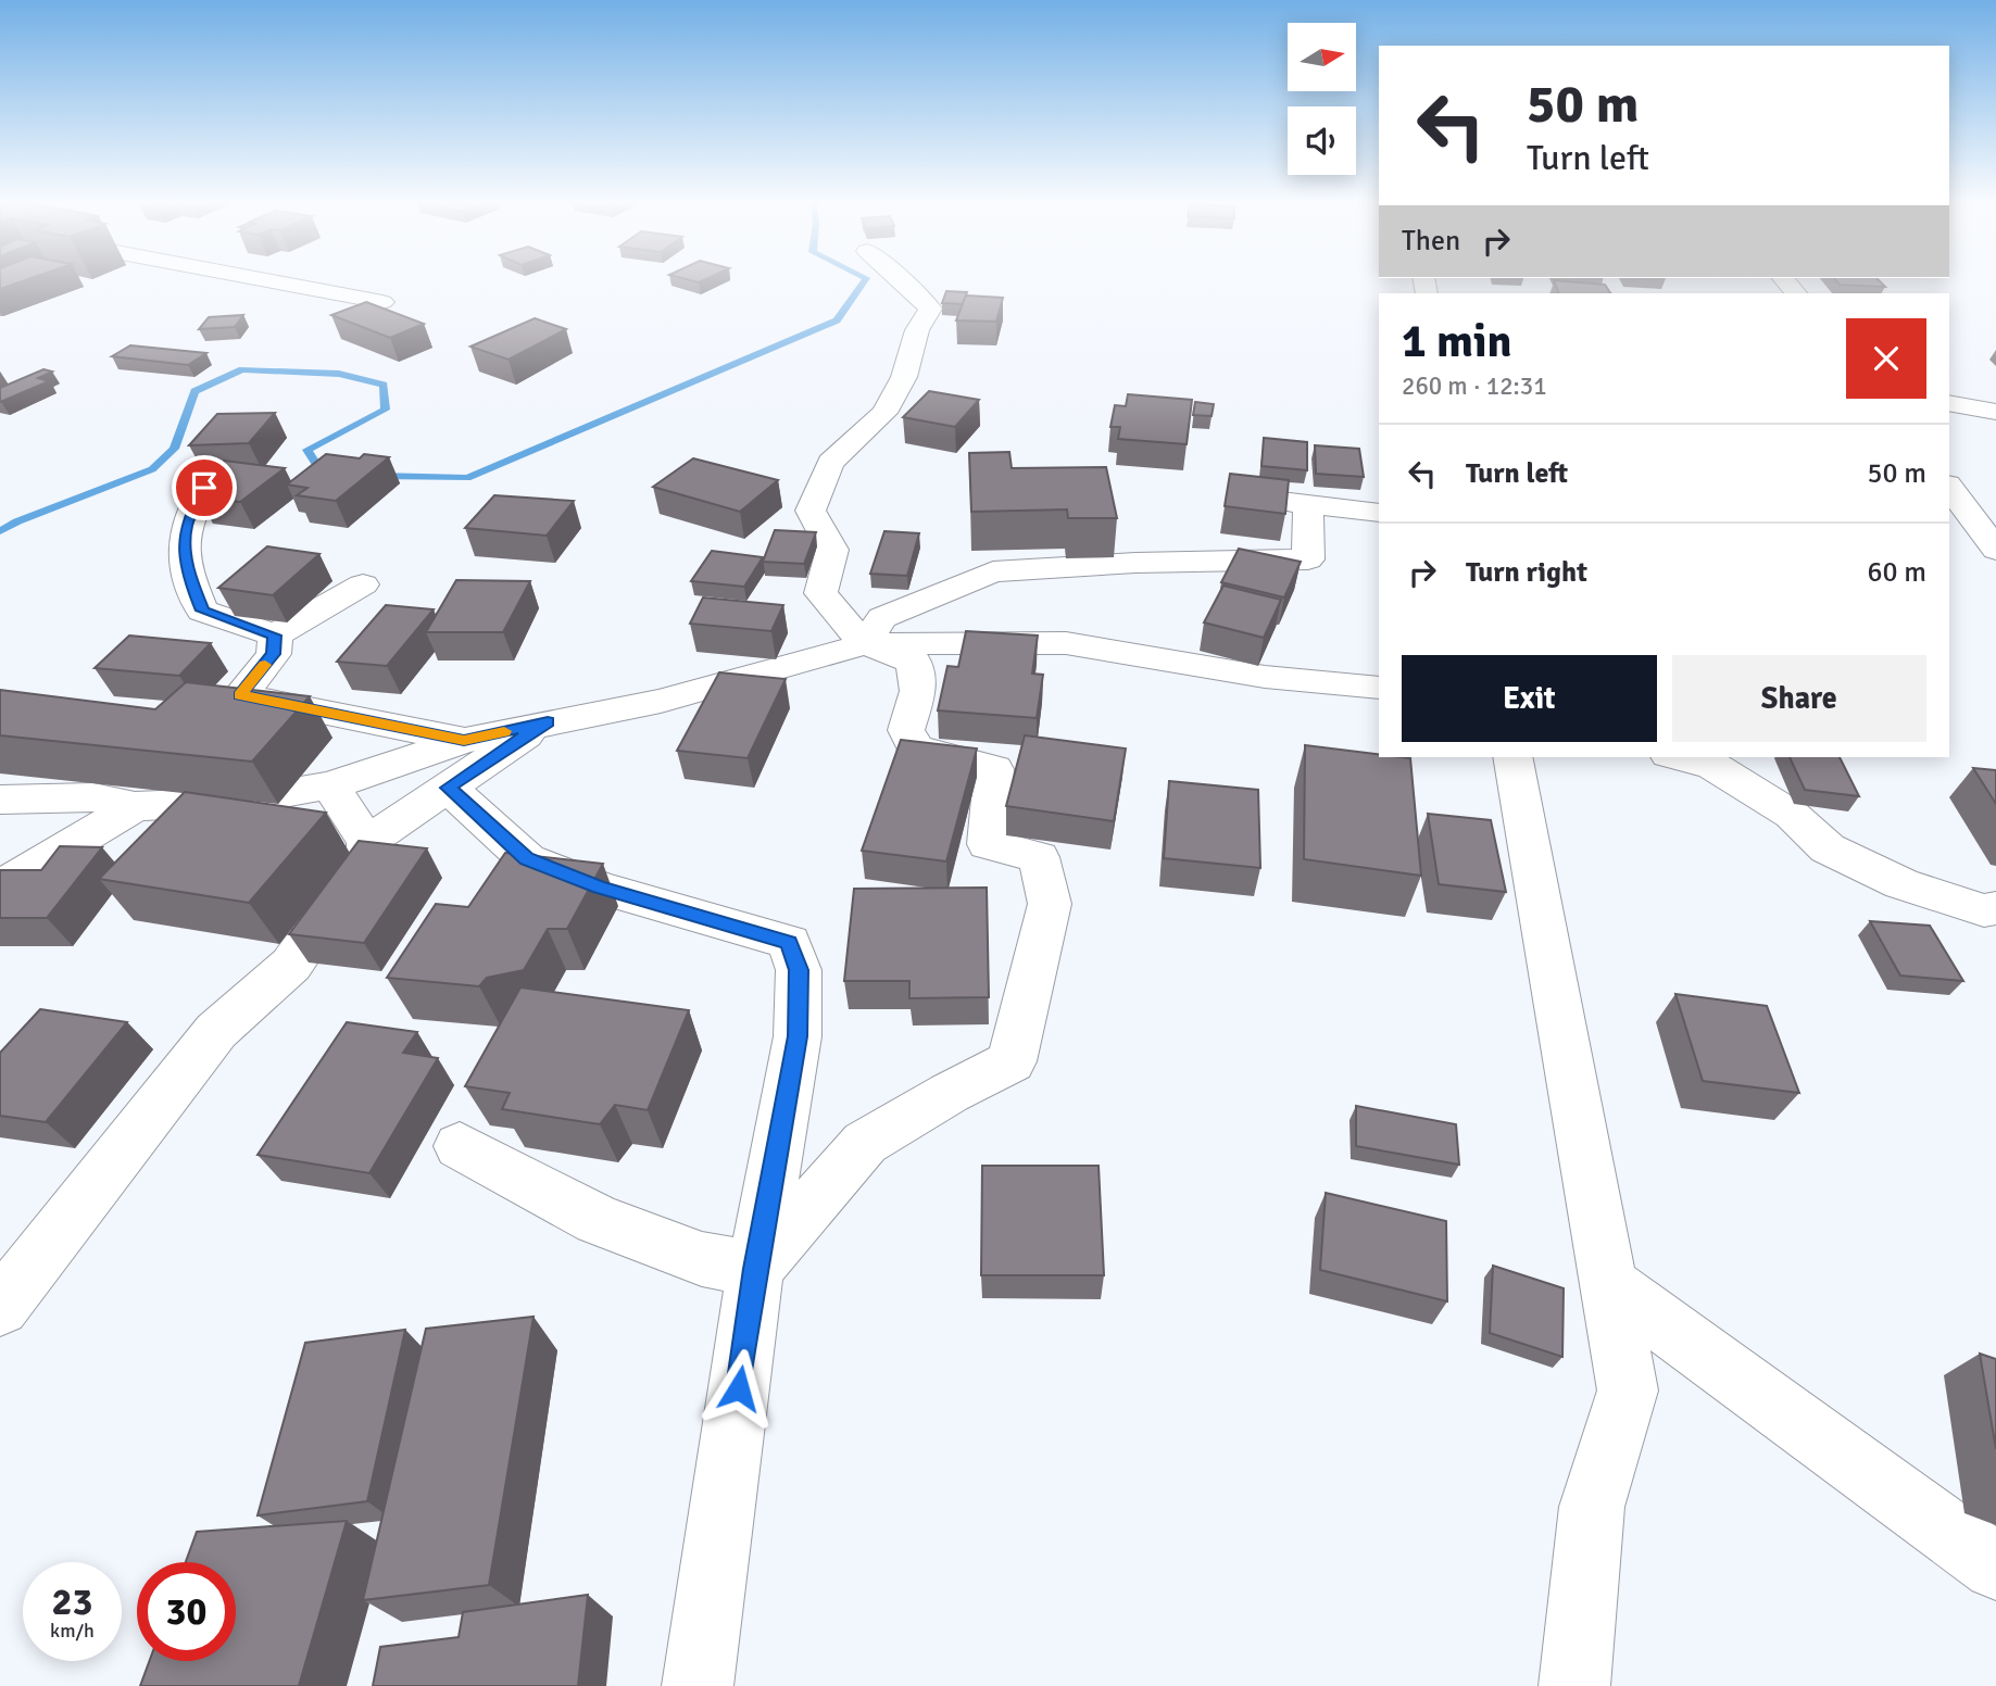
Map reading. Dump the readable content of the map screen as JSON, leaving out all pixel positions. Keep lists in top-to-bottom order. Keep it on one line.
{"north":"right","page":{"turn":["50 m","Turn left"],"then":"Then","heading":["1 min","260 m · 12:31"],"list":[{"name":"Turn left","value":"50 m"},{"name":"Turn right","value":"60 m"}],"buttons":["Exit","Share"],"speed":"23 km/h","limit":"30"}}
